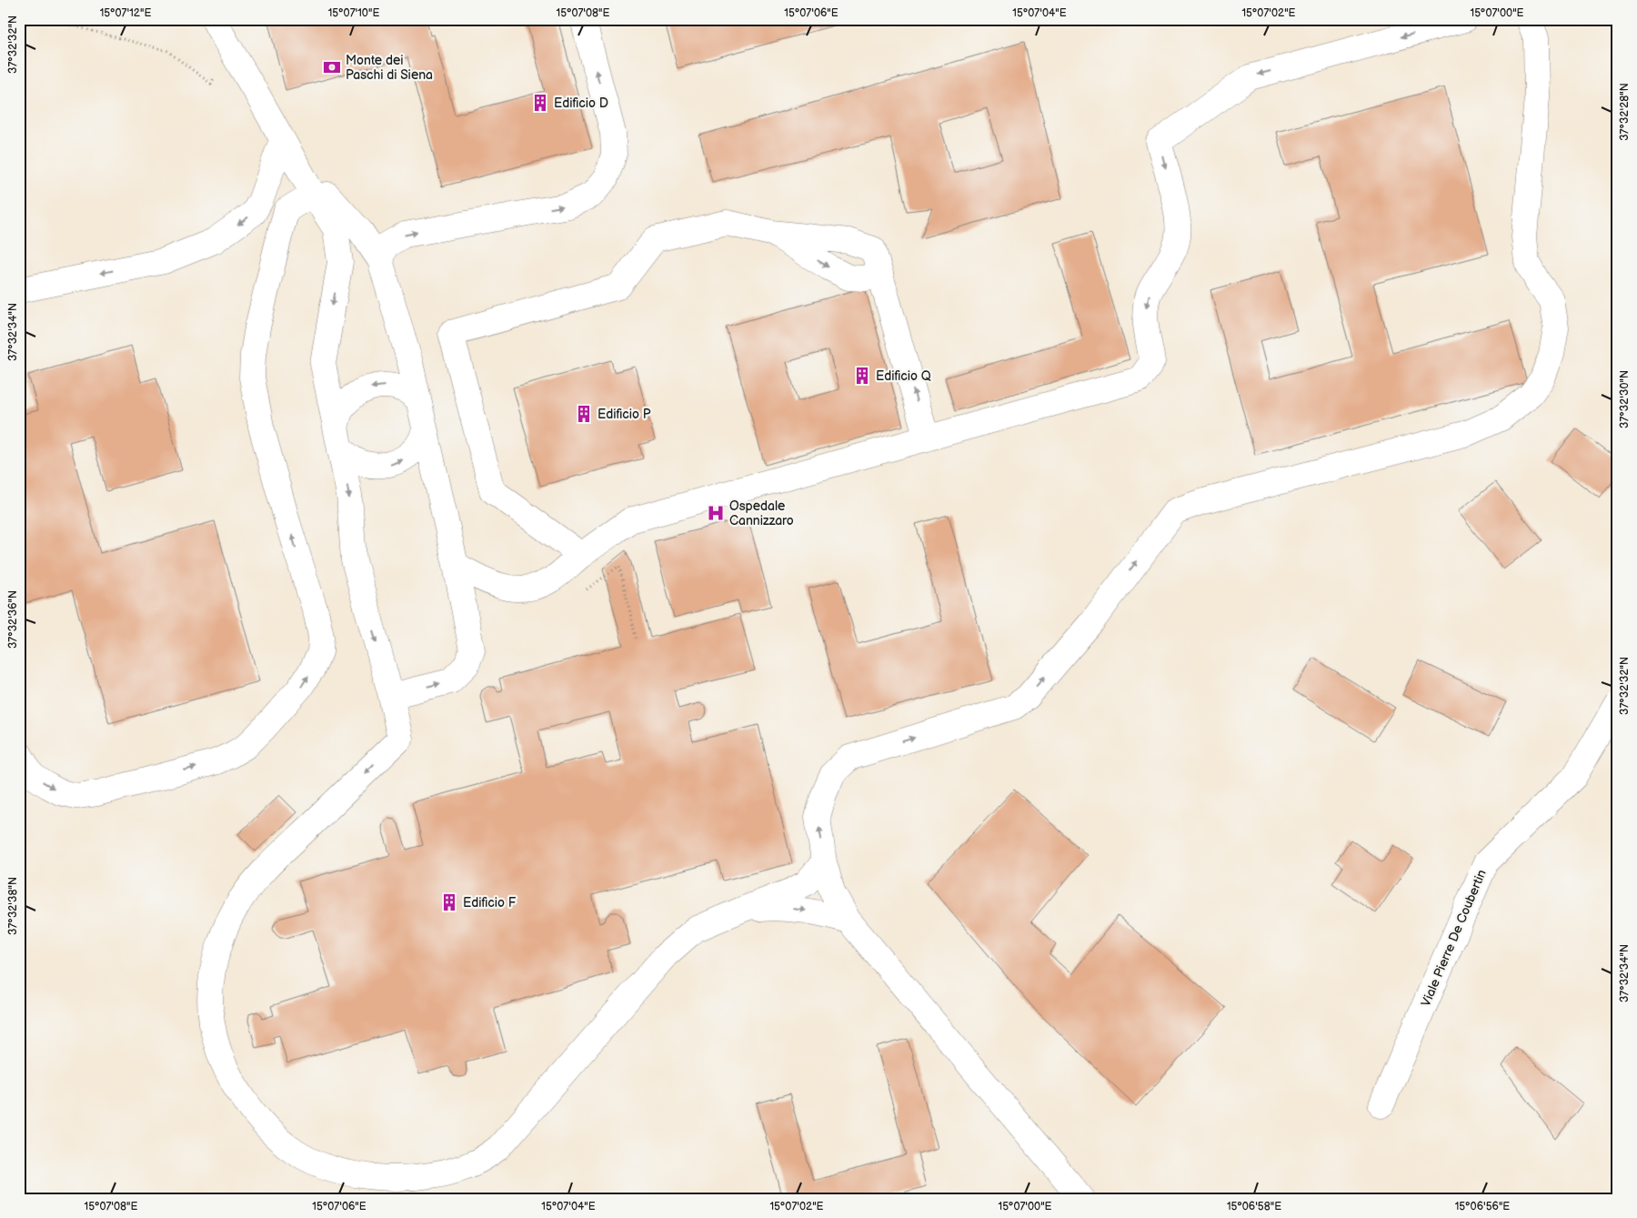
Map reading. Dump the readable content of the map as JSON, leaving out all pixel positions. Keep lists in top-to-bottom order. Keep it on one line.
{"streets":{"street":["Viale Pierre De Coubertin"]},"places":{"bank":["Monte dei Paschi di Siena"],"building":["Edificio D","Edificio Q","Edificio P","Edificio F"],"hospital":["Ospedale Cannizzaro"]},"coordinates":["15°07'12\"E","15°07'10\"E","15°07'08\"E","15°07'06\"E","15°07'04\"E","15°07'02\"E","15°07'00\"E","37°32'32\"N","37°32'28\"N","37°32'34\"N","37°32'30\"N","37°32'36\"N","37°32'38\"N","15°06'58\"E","15°06'56\"E"]}
